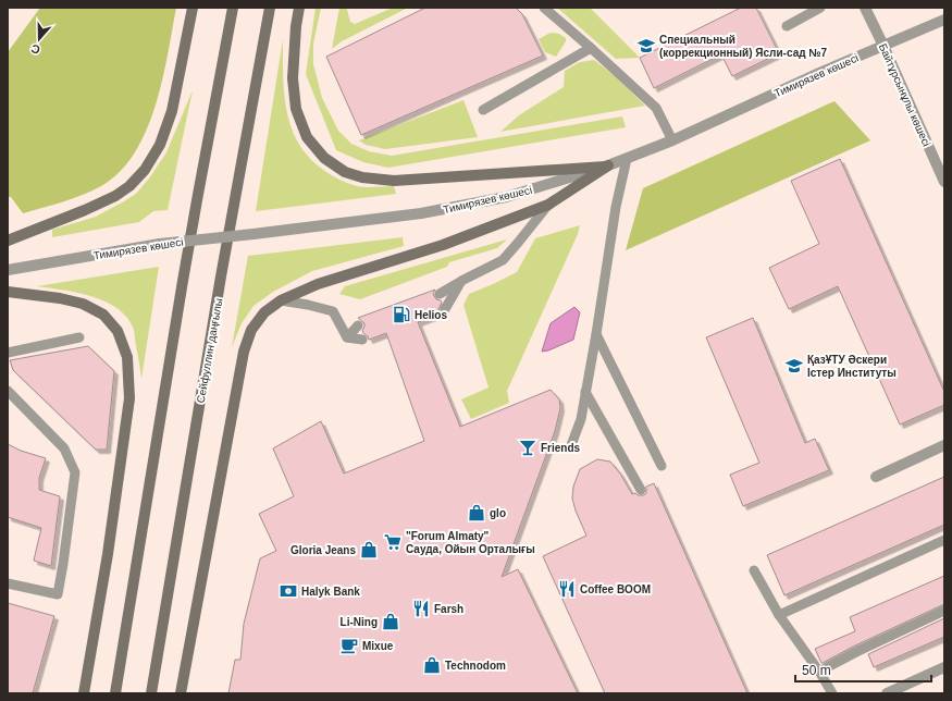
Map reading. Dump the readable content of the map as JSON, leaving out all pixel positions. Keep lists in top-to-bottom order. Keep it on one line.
{"streets":{"main road":["Сейфуллин даңғылы"],"street":["Тимирязев көшесі","Байтұрсынұлы көшесі"]},"crossings":[["Тимирязев көшесі","Байтұрсынұлы көшесі"]],"places":{"school or university":["Специальный (коррекционный) Ясли-сад №7","ҚазҰТУ Әскери Істер Институты"],"fuel station":["Helios"],"bar":["Friends"],"shop":["glo","Gloria Jeans","Li-Ning","Technodom"],"supermarket":["\"Forum Almaty\" Сауда, Ойын Орталығы"],"restaurant":["Coffee BOOM","Farsh"],"bank":["Halyk Bank"],"cafe":["Mixue"]},"scale_bar":"50 m","north":"bottom"}
